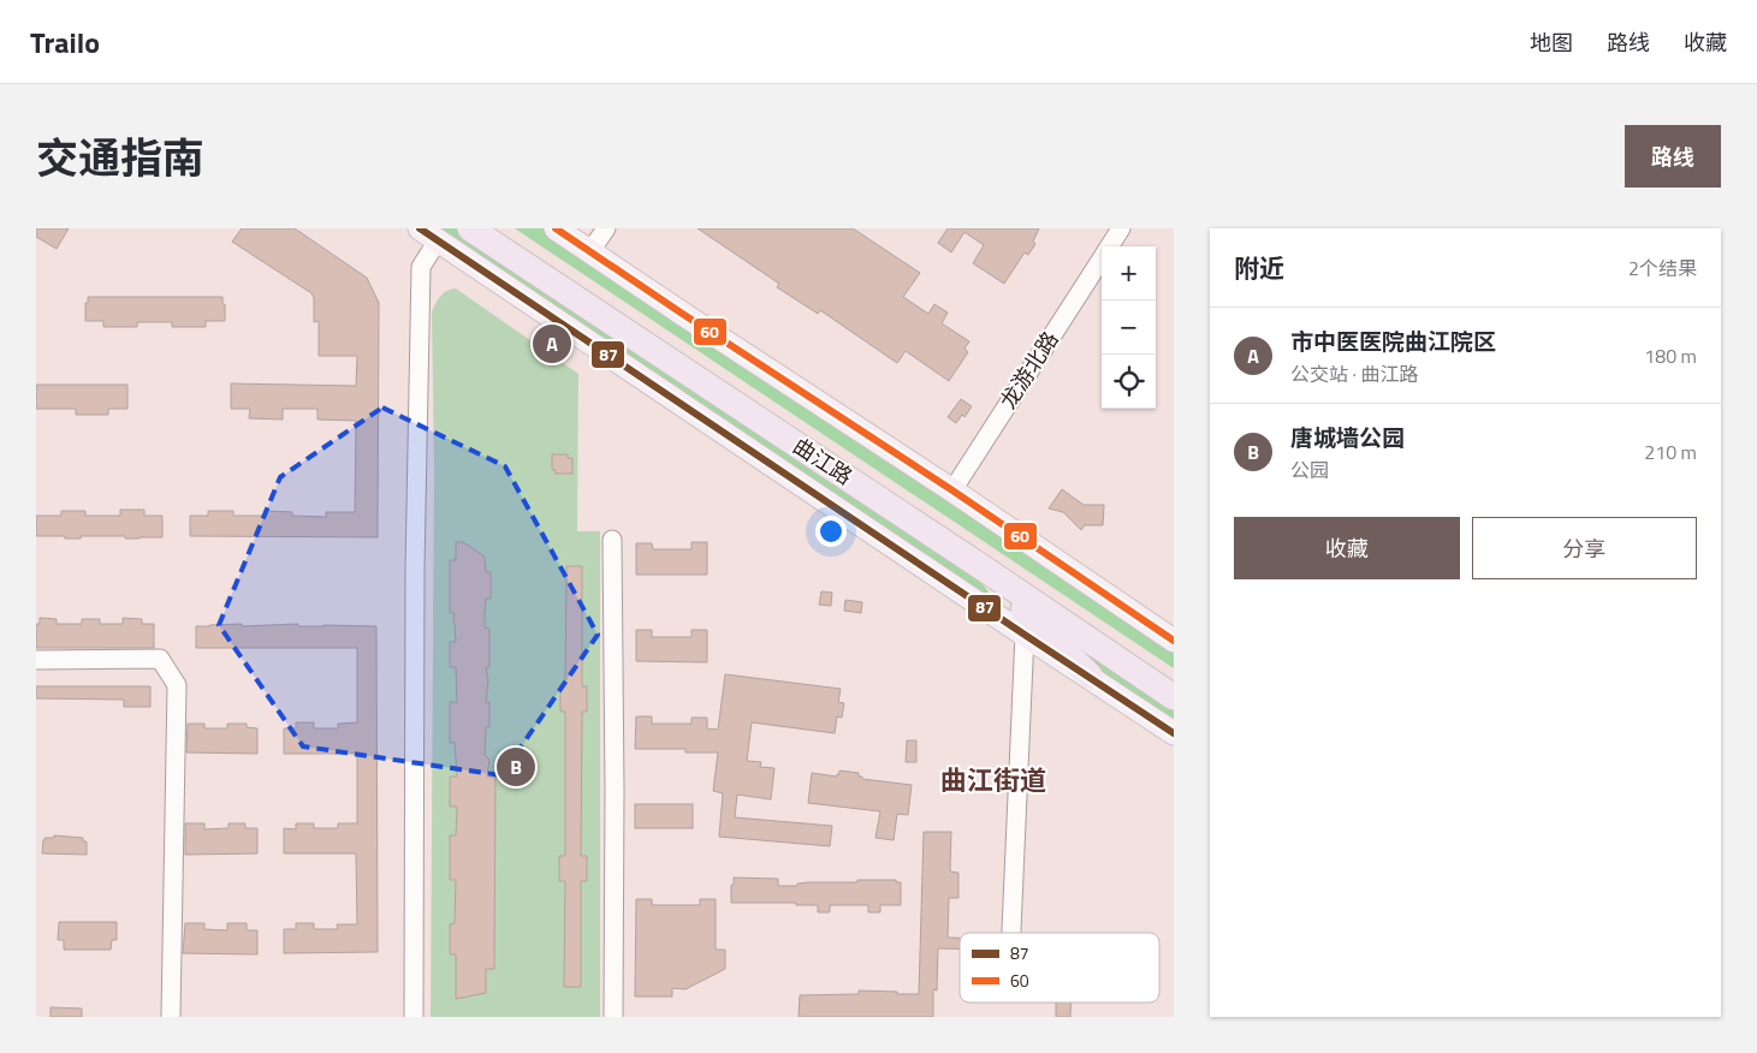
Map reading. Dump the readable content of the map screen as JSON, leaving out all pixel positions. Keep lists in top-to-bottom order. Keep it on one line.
{"streets":{"highway":["曲江路"],"street":["龙游北路"]},"districts":["曲江街道"],"lines":["transit line 87","transit line 60"],"legend":["87","60"],"page":{"header":"Trailo","nav":["地图","路线","收藏"],"title":"交通指南","buttons":["路线",["收藏","分享"]],"heading":["附近","2个结果"],"map_buttons":["+","−"],"list":[{"mark":"A","name":"市中医医院曲江院区","note":"公交站 · 曲江路","value":"180 m"},{"mark":"B","name":"唐城墙公园","note":"公园","value":"210 m"}],"pins":["A","B"]}}
